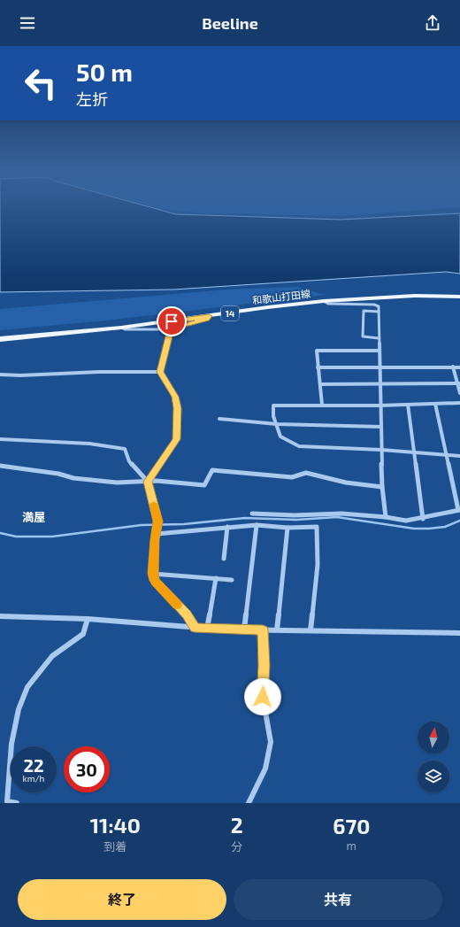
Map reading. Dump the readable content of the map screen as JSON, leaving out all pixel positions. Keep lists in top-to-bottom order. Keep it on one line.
{"streets":{"main road":["和歌山打田線","14"]},"districts":["満屋"],"north":"top","page":{"header":"Beeline","turn":["50 m","左折"],"speed":"22 km/h","limit":"30","eta":["11:40","到着","2","分","670","m"],"buttons":["終了","共有"]}}
